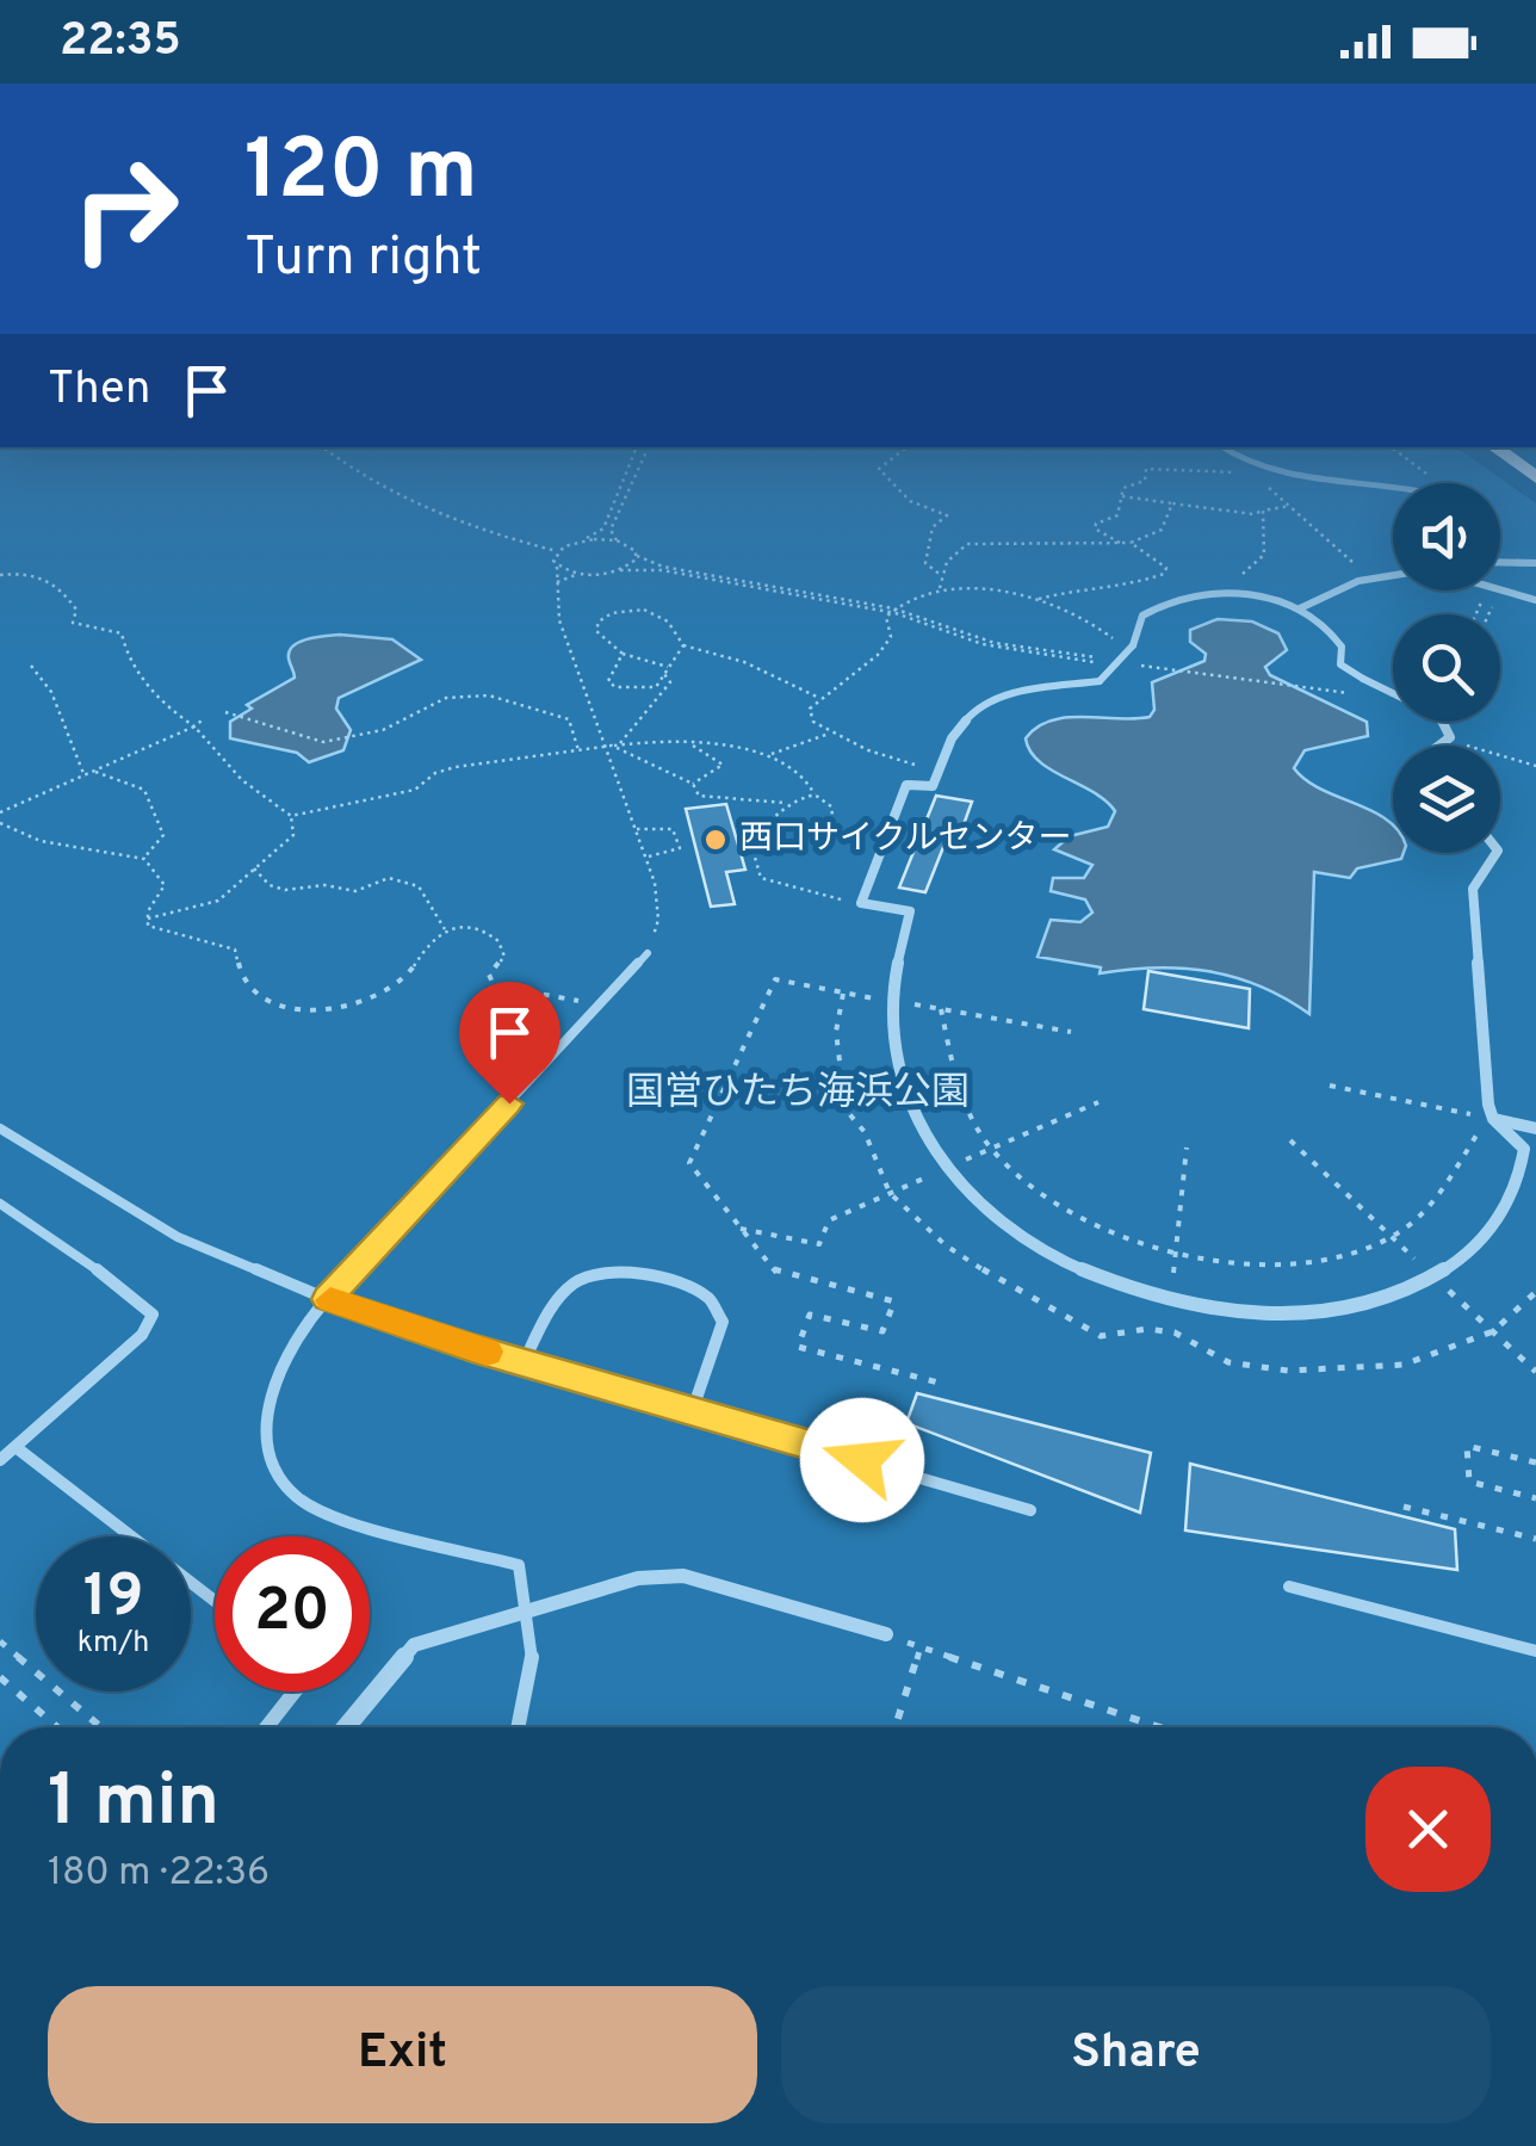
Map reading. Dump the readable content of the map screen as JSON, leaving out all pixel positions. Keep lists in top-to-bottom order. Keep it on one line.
{"parks":["国営ひたち海浜公園"],"places":["西口サイクルセンター"],"page":{"status":"22:35","turn":["120 m","Turn right"],"then":"Then","speed":"19 km/h","limit":"20","heading":["1 min","180 m · 22:36"],"buttons":["Exit","Share"]}}
